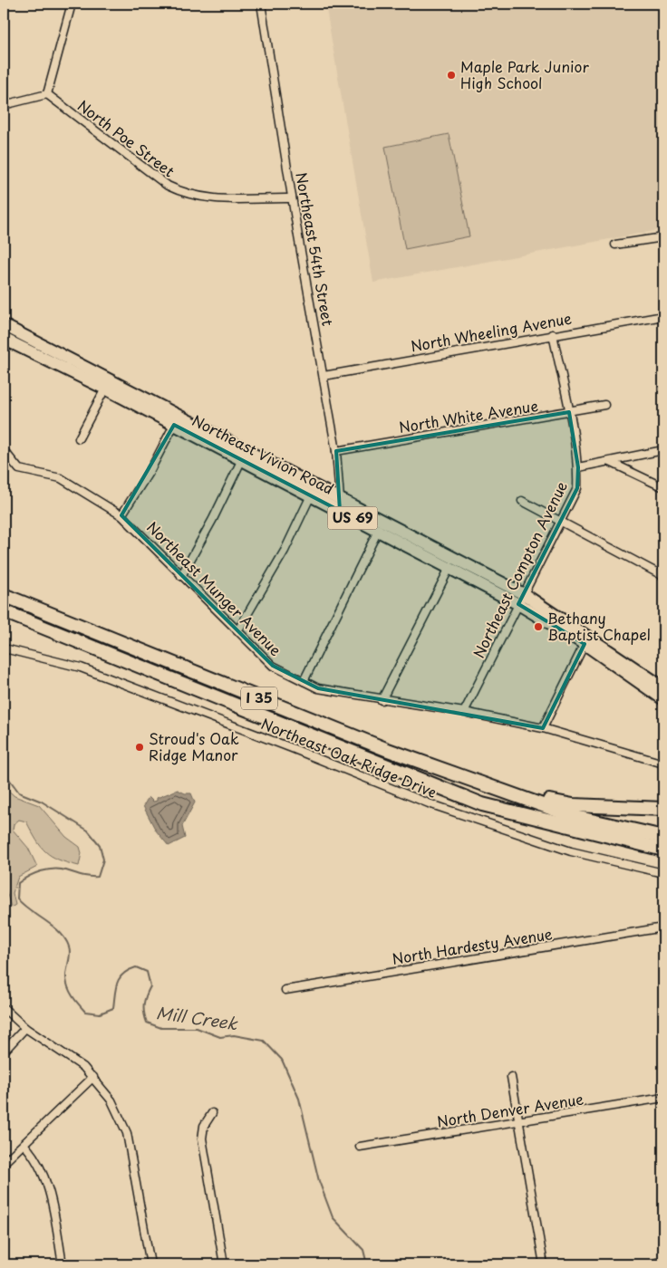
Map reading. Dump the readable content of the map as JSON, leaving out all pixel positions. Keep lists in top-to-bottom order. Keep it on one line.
{"streets":{"highway":["I 35"],"main road":["Northeast Vivion Road","US 69"],"street":["North Poe Street","Northeast 54th Street","North Wheeling Avenue","North White Avenue","Northeast Compton Avenue","Northeast Munger Avenue","Northeast Oak Ridge Drive","North Hardesty Avenue","North Denver Avenue"]},"crossings":[["North Poe Street","Northeast 54th Street"],["Northeast 54th Street","North Wheeling Avenue"],["Northeast 54th Street","North White Avenue"],["Northeast 54th Street","Northeast Vivion Road"],["Northeast Vivion Road","US 69"],["Northeast Vivion Road","Northeast Compton Avenue"],["Northeast Compton Avenue","Northeast Munger Avenue"]],"water":["Mill Creek"],"places":["Maple Park Junior High School","Bethany Baptist Chapel","Stroud's Oak Ridge Manor"]}
